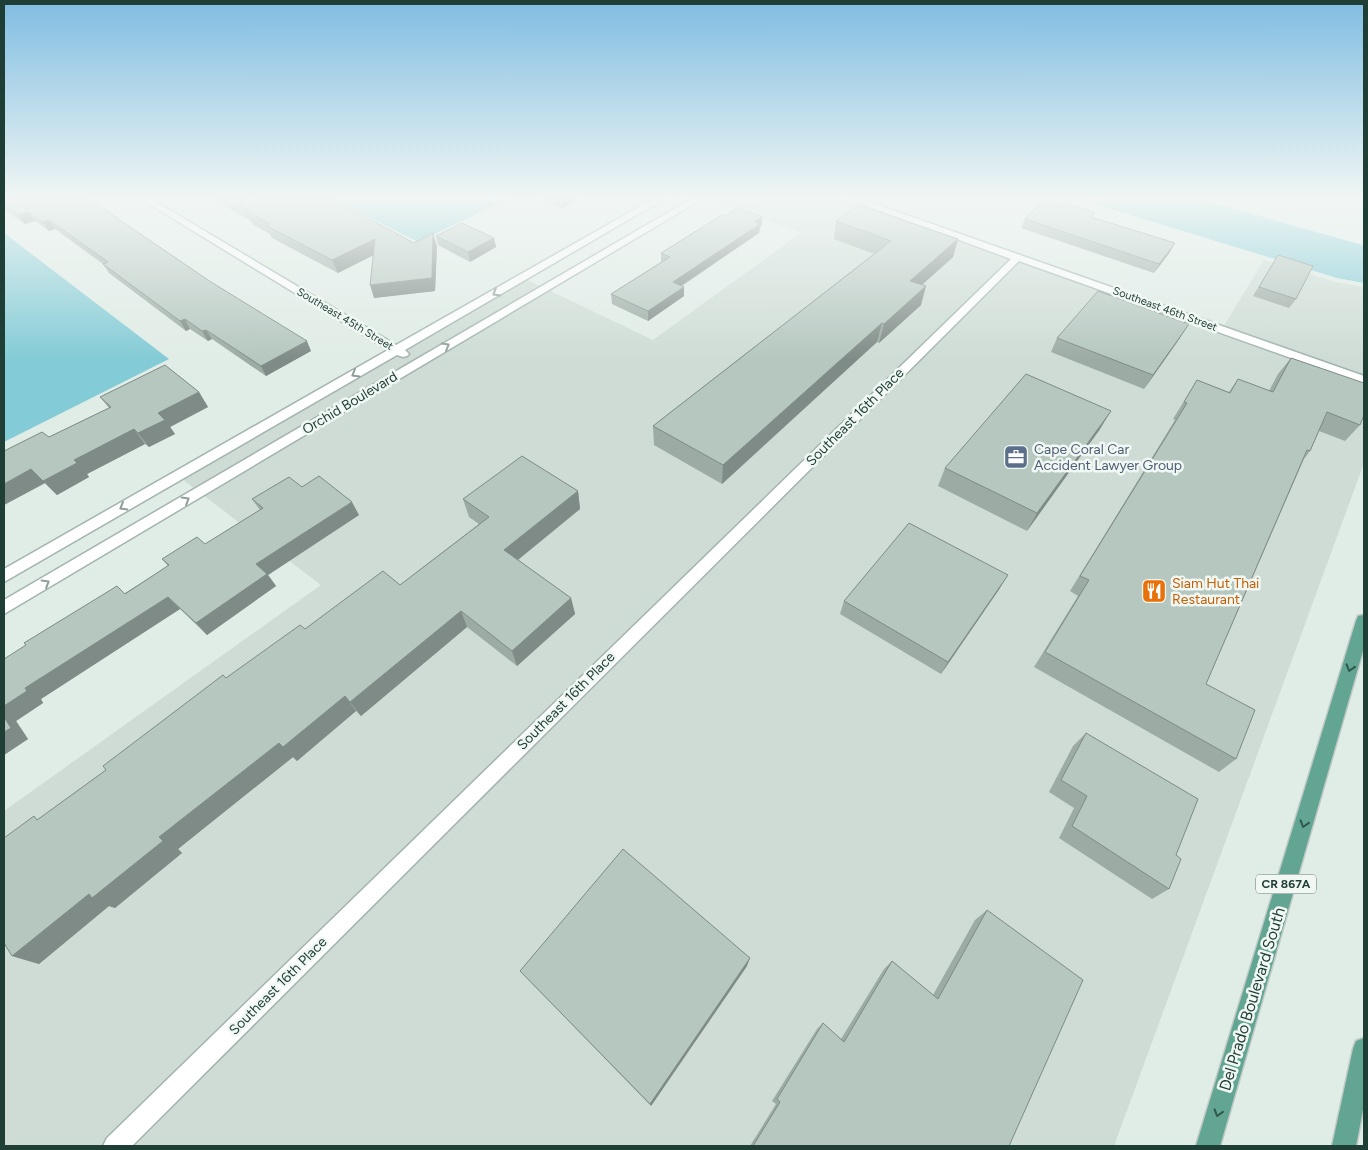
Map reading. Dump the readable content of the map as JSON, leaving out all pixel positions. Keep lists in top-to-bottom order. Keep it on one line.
{"streets":{"main road":["CR 867A","Del Prado Boulevard South"],"street":["Southeast 46th Street","Southeast 45th Street","Orchid Boulevard","Southeast 16th Place"]},"crossings":[["Southeast 46th Street","Southeast 16th Place"],["Southeast 45th Street","Orchid Boulevard"]],"one_way":["Del Prado Boulevard South"],"places":{"office":["Cape Coral Car Accident Lawyer Group"],"restaurant":["Siam Hut Thai Restaurant"]}}
